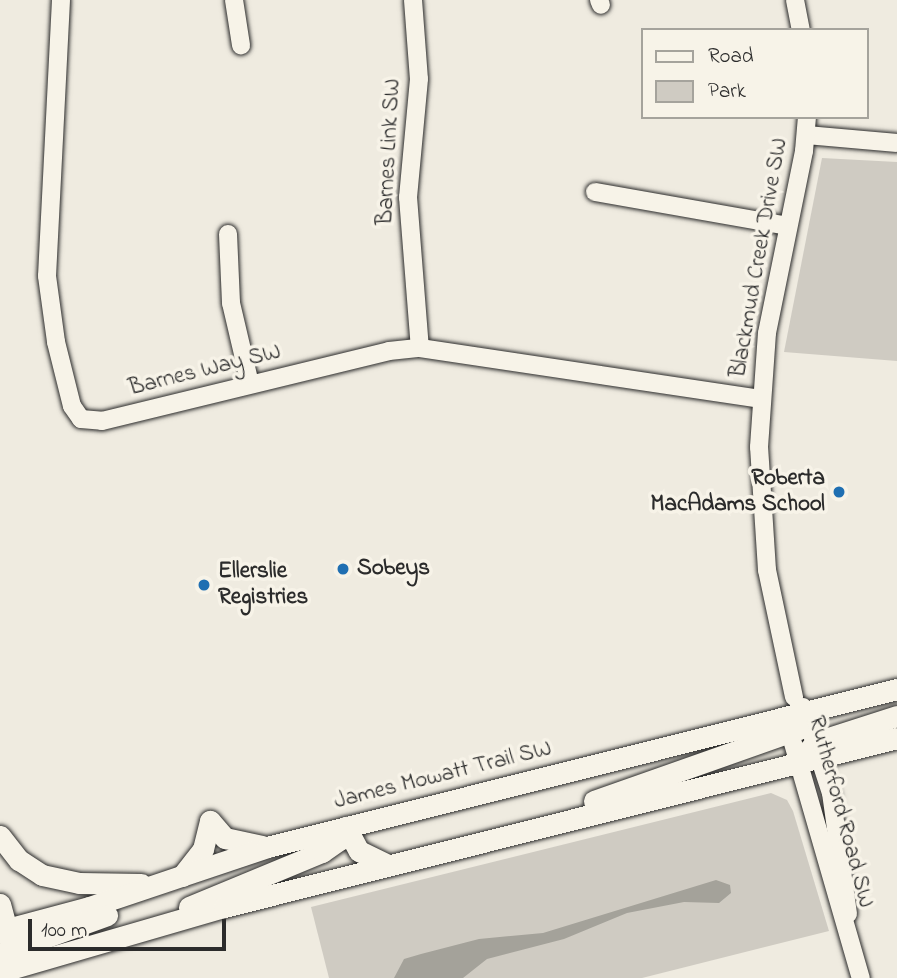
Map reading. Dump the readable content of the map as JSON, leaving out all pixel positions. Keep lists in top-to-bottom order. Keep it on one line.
{"streets":{"main road":["James Mowatt Trail SW"],"street":["Barnes Link SW","Blackmud Creek Drive SW","Barnes Way SW","Rutherford Road SW"]},"crossings":[["Barnes Link SW","Barnes Way SW"],["Blackmud Creek Drive SW","Barnes Way SW"],["Blackmud Creek Drive SW","James Mowatt Trail SW"],["Blackmud Creek Drive SW","Rutherford Road SW"],["James Mowatt Trail SW","Rutherford Road SW"]],"places":["Roberta MacAdams School","Sobeys","Ellerslie Registries"],"legend":["Road","Park"],"scale_bar":"100 m"}
